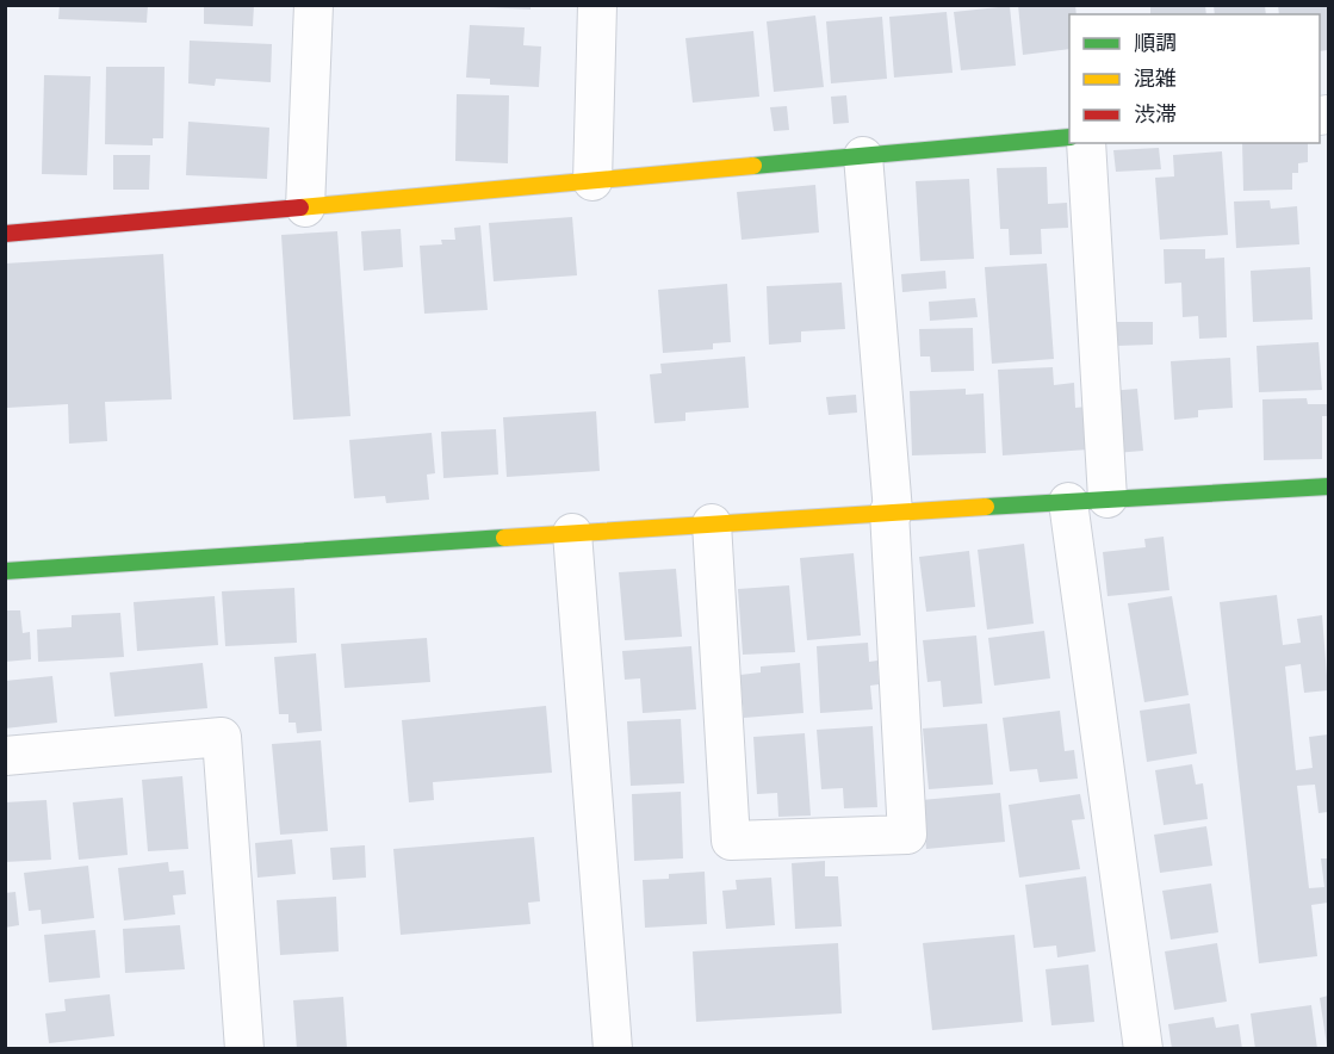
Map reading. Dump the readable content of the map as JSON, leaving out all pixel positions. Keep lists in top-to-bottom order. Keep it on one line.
{"legend":["順調","混雑","渋滞"]}
